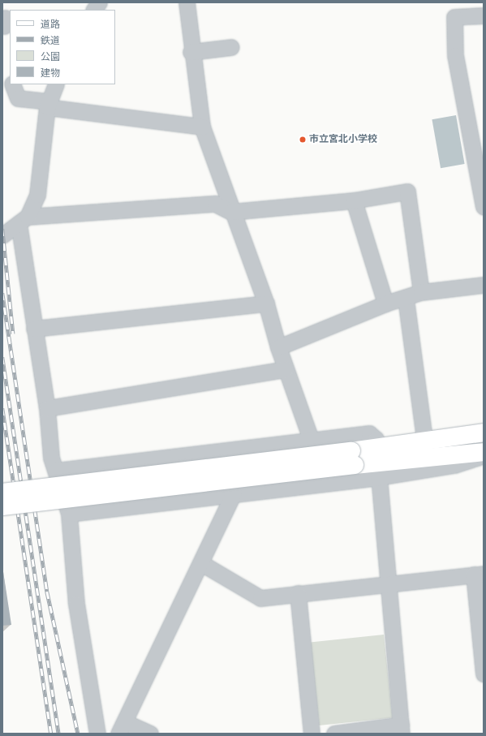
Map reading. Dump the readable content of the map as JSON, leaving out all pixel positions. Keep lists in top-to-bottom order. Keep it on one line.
{"places":["市立宮北小学校"],"legend":["道路","鉄道","公園","建物"]}
